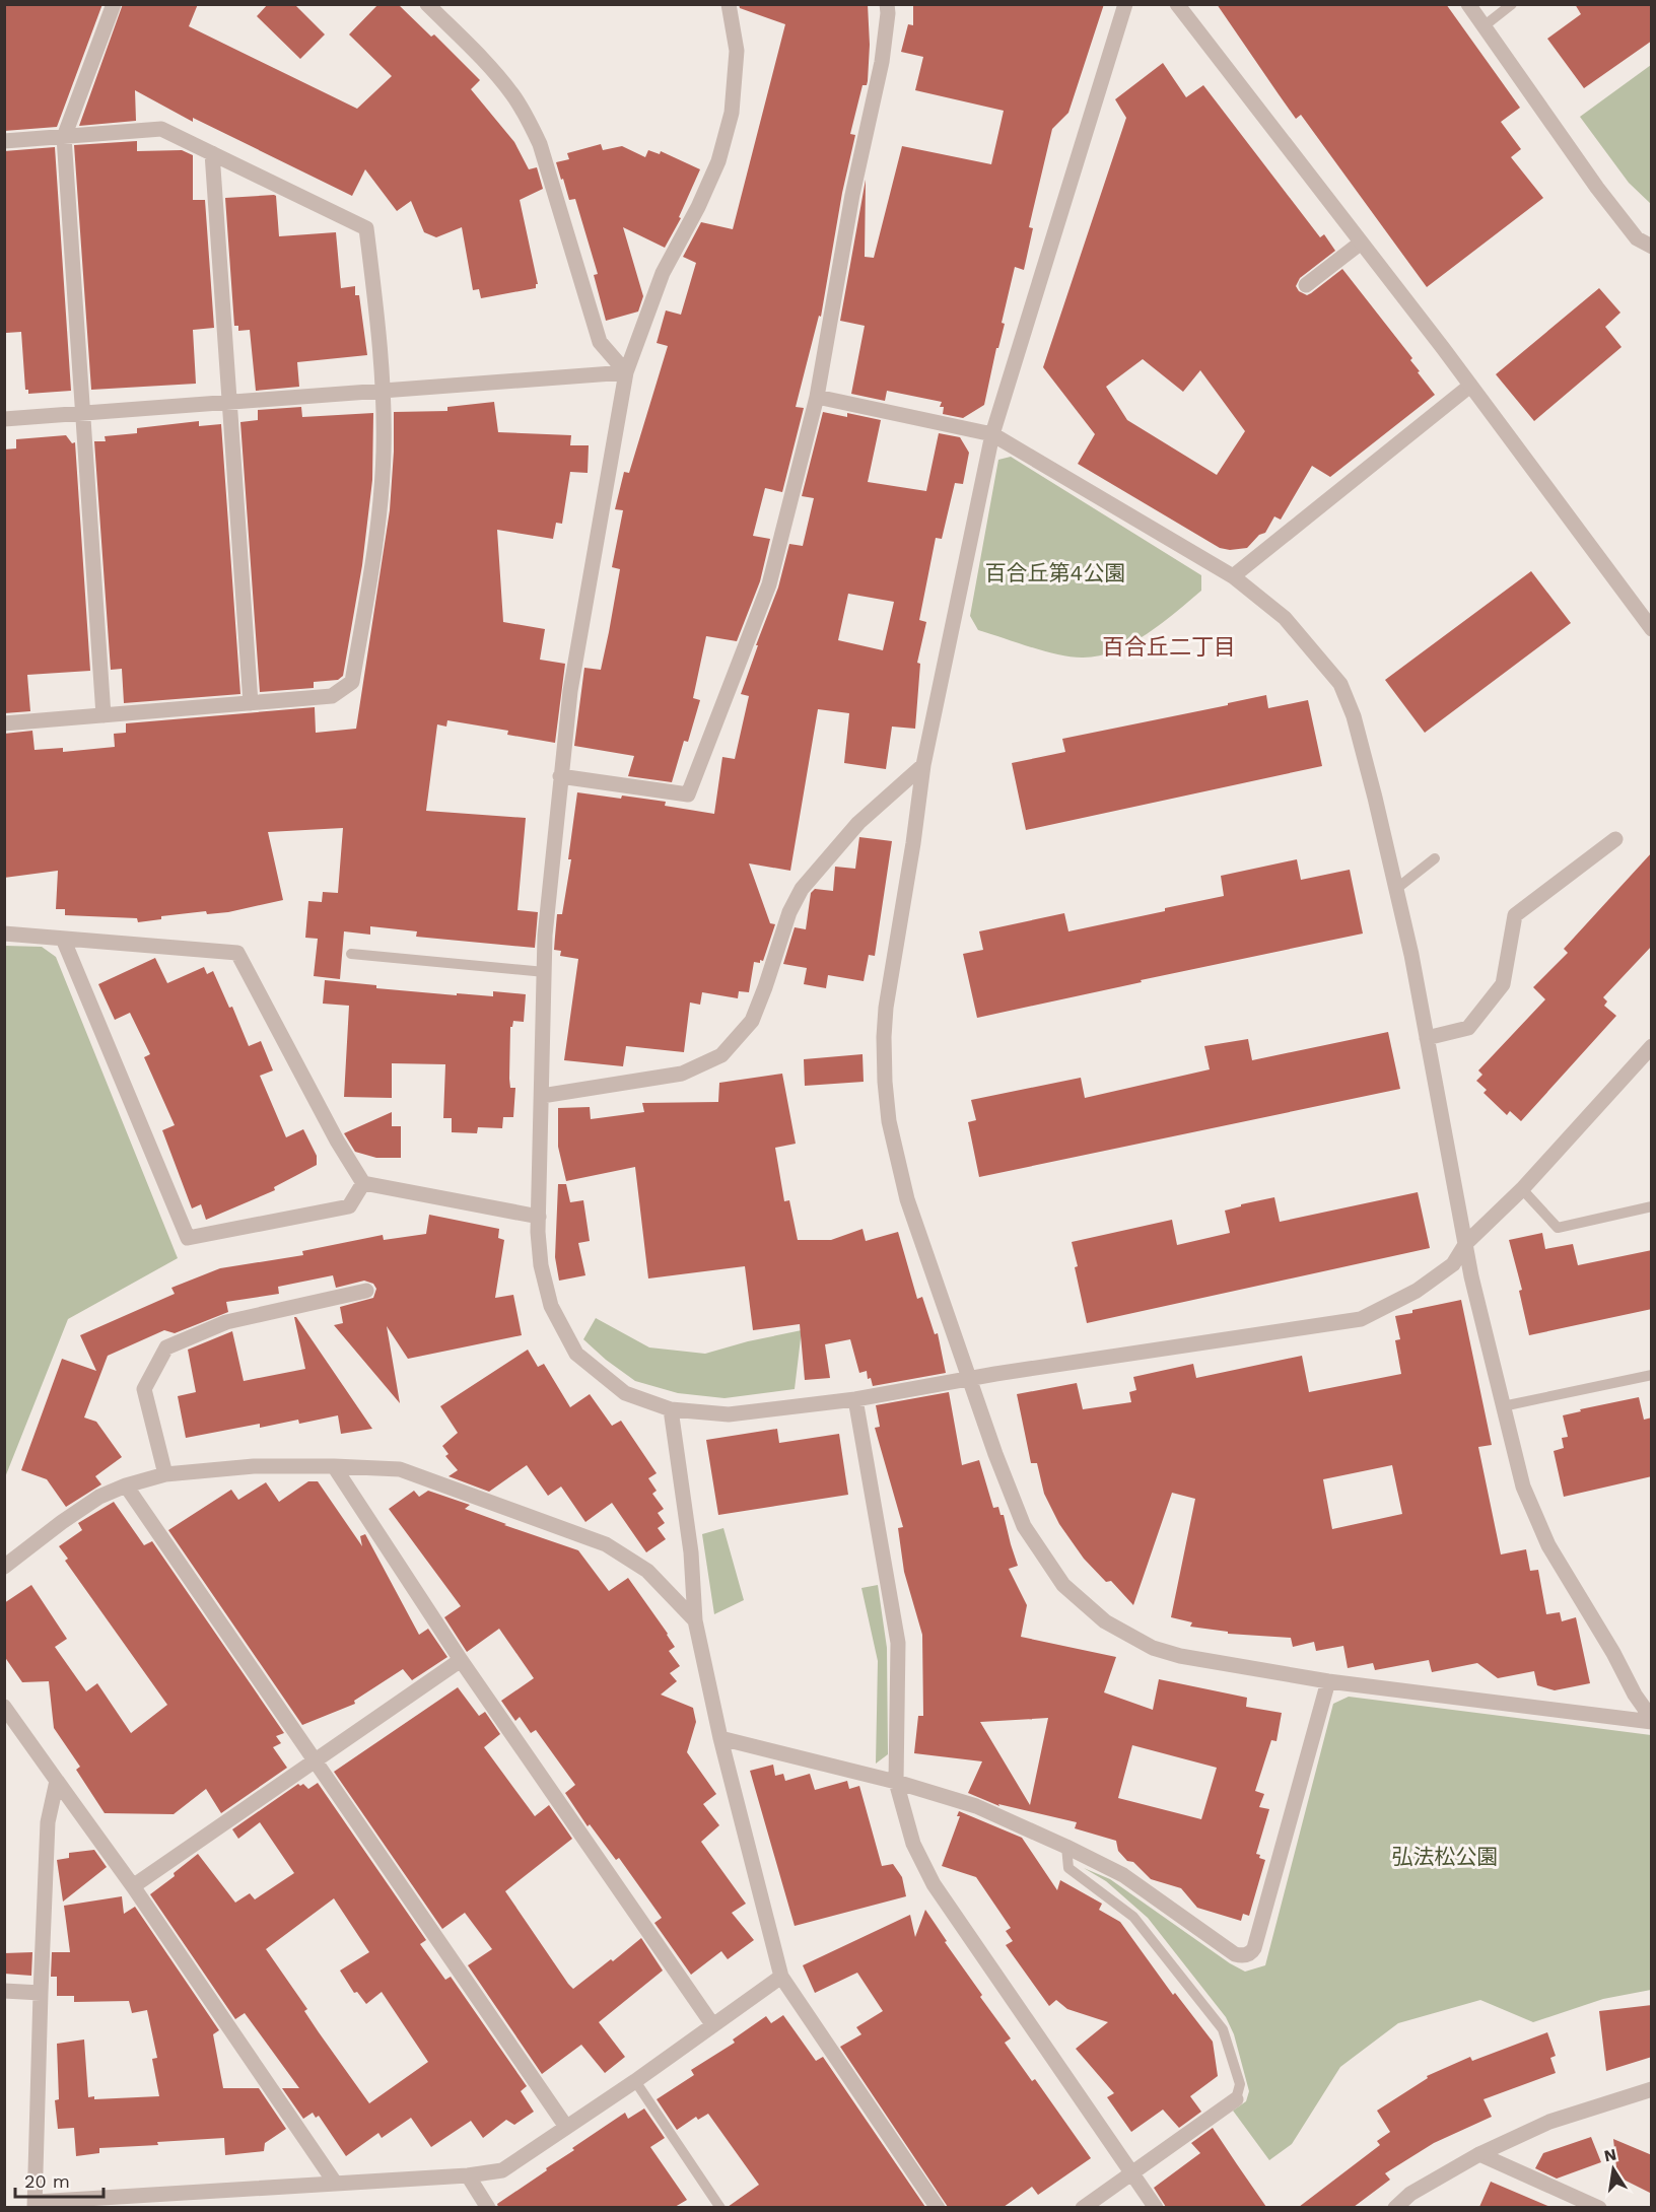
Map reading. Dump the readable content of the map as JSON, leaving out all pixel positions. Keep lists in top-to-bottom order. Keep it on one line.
{"districts":["百合丘二丁目"],"parks":["百合丘第4公園","弘法松公園"],"scale_bar":"20 m","north":"top"}
